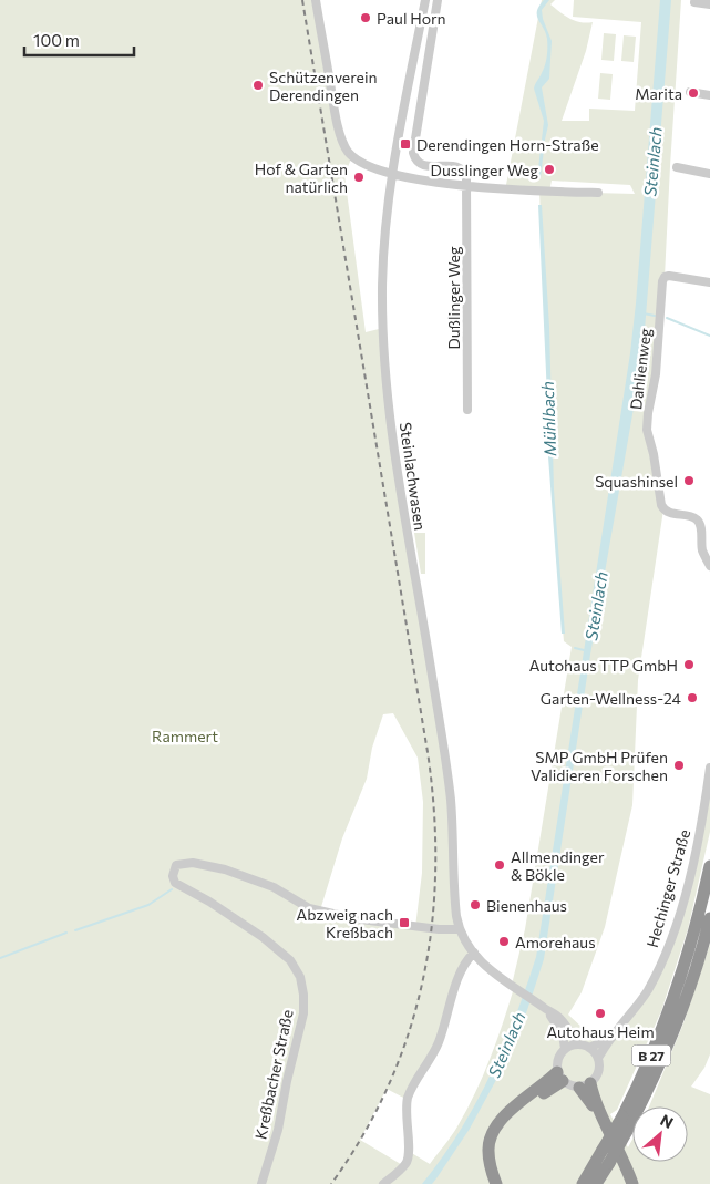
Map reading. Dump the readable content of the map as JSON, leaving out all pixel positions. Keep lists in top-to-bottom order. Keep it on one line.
{"streets":{"highway":["B 27"],"street":["Dußlinger Weg","Dahlienweg","Steinlachwasen","Hechinger Straße","Kreßbacher Straße"]},"crossings":[["Steinlachwasen","Hechinger Straße"],["Steinlachwasen","Kreßbacher Straße"]],"water":["Steinlach","Mühlbach"],"parks":["Rammert"],"places":{"other":["Paul Horn","Schützenverein Derendingen","Marita","Dusslinger Weg","Hof & Garten natürlich","Squashinsel","Autohaus TTP GmbH","Garten-Wellness-24","SMP GmbH Prüfen Validieren Forschen","Allmendinger & Bökle","Bienenhaus","Amorehaus","Autohaus Heim"],"transit":["Derendingen Horn-Straße","Abzweig nach Kreßbach"]},"scale_bar":"100 m","north":"top right"}
